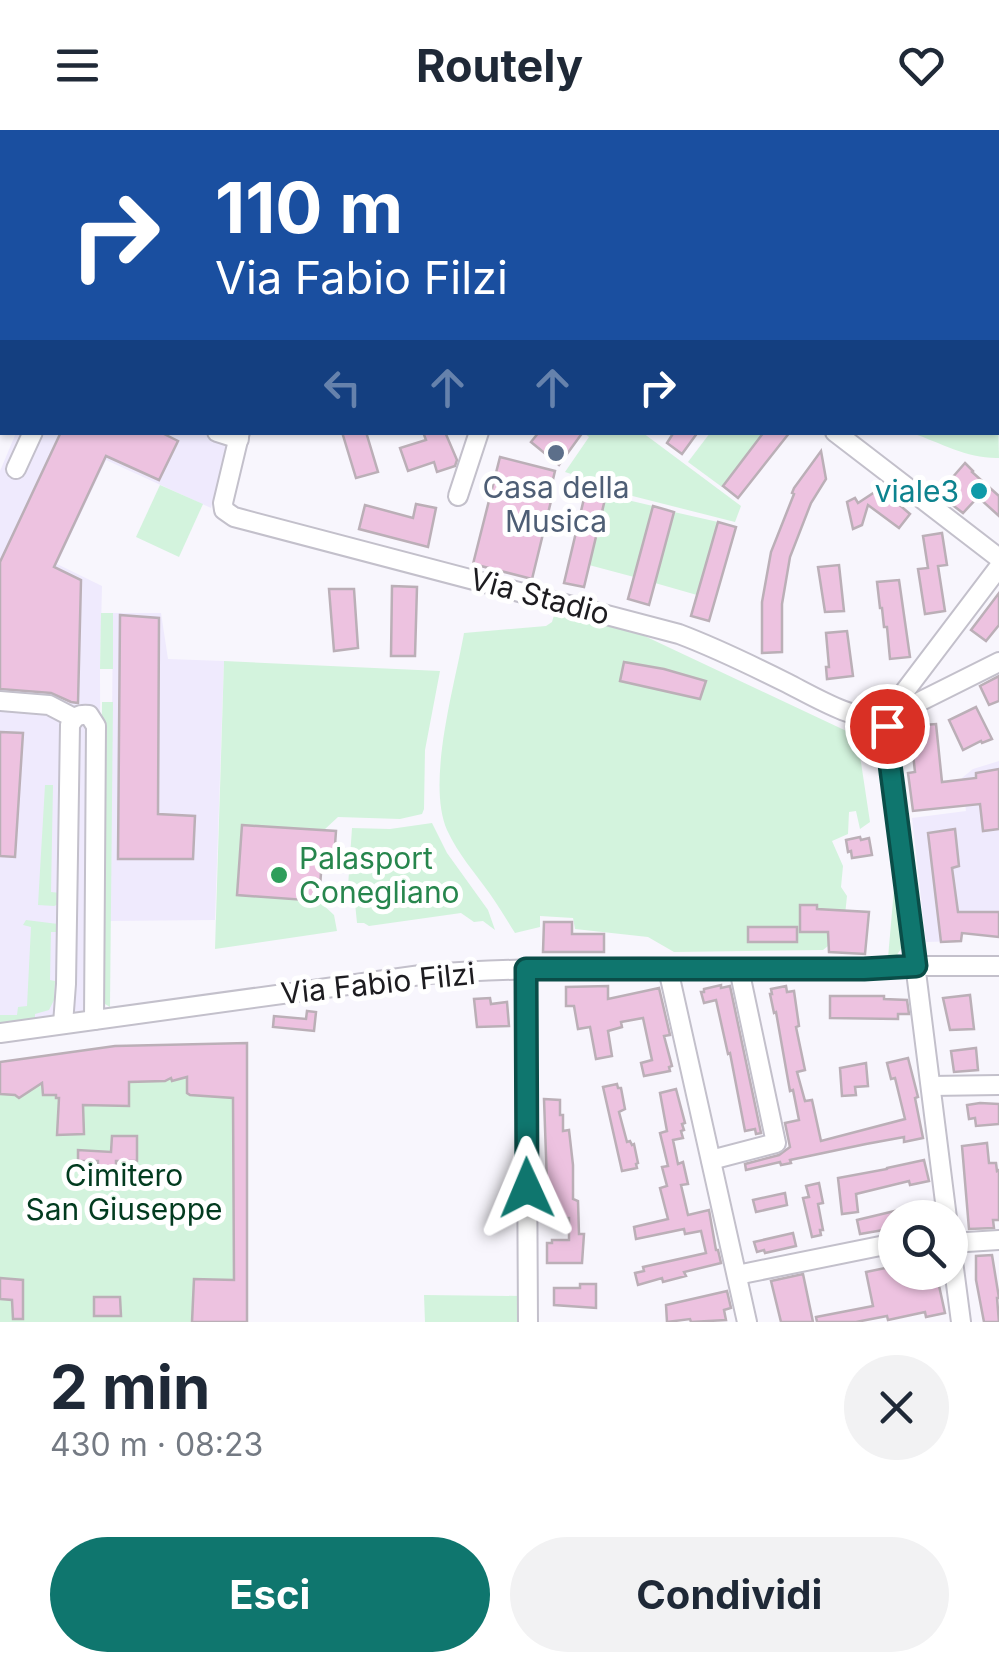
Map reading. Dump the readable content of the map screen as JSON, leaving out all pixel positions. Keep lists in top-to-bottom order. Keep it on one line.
{"streets":{"street":["Via Stadio","Via Fabio Filzi"]},"parks":["Cimitero San Giuseppe"],"places":["Casa della Musica","viale3","Palasport Conegliano"],"page":{"header":"Routely","turn":["110 m","Via Fabio Filzi"],"heading":["2 min","430 m · 08:23"],"buttons":["Esci","Condividi"]}}
